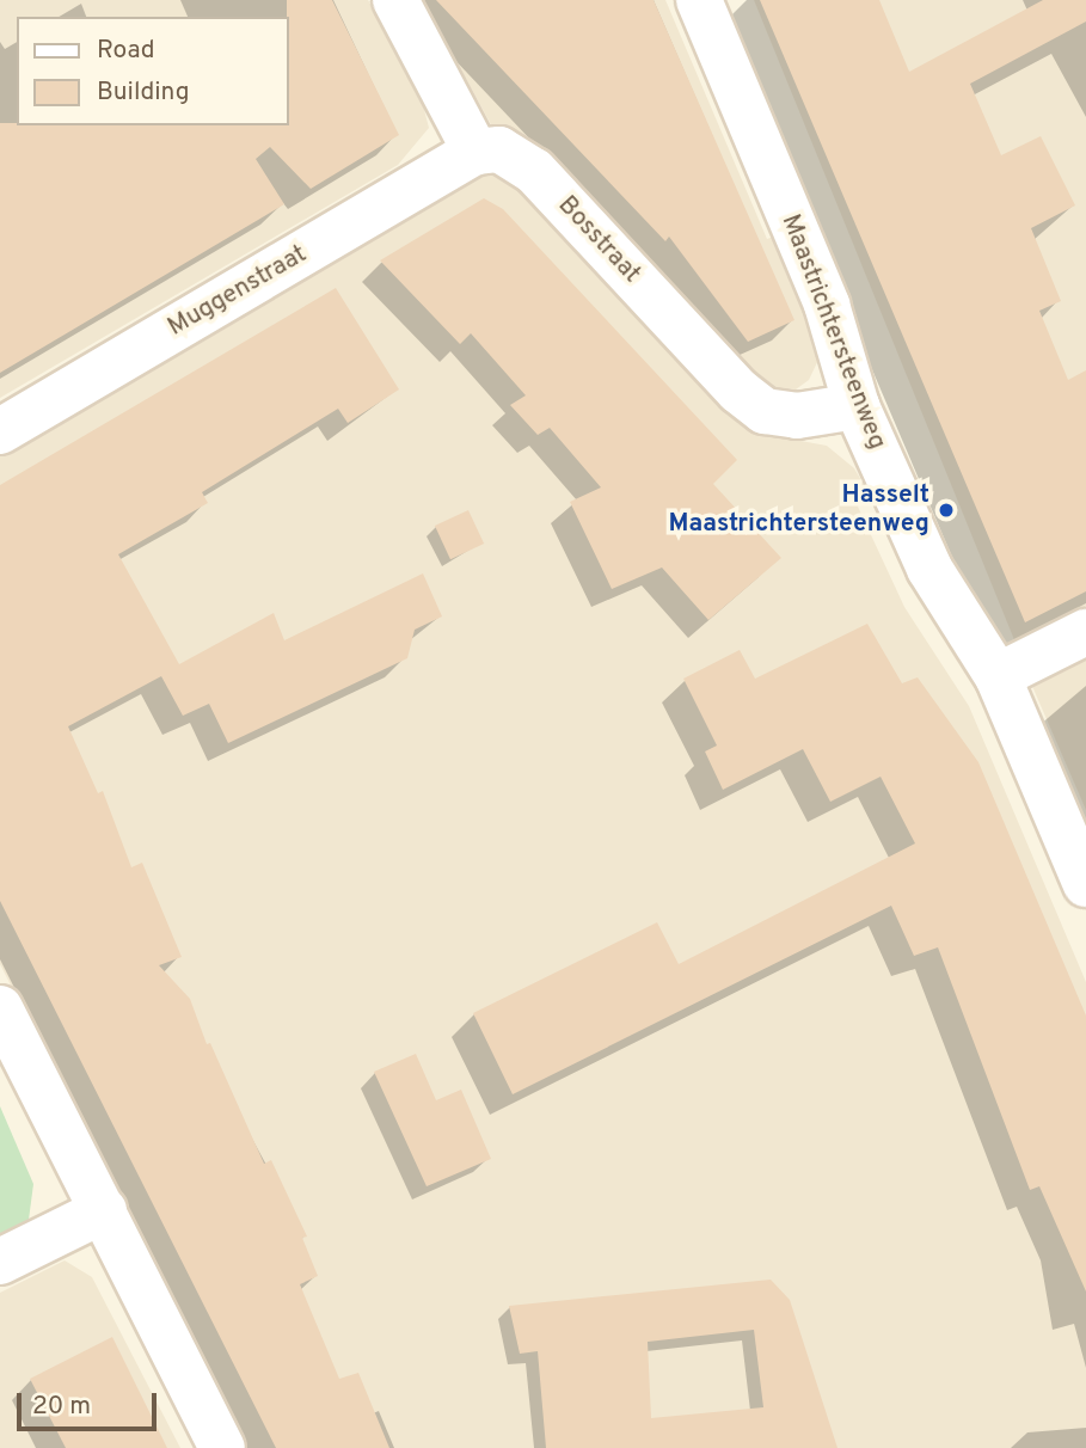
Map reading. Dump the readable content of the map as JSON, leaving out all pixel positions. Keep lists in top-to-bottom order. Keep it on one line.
{"streets":{"street":["Bosstraat","Muggenstraat","Maastrichtersteenweg"]},"crossings":[["Bosstraat","Muggenstraat"],["Bosstraat","Maastrichtersteenweg"]],"places":["Hasselt Maastrichtersteenweg"],"legend":["Road","Building"],"scale_bar":"20 m"}
